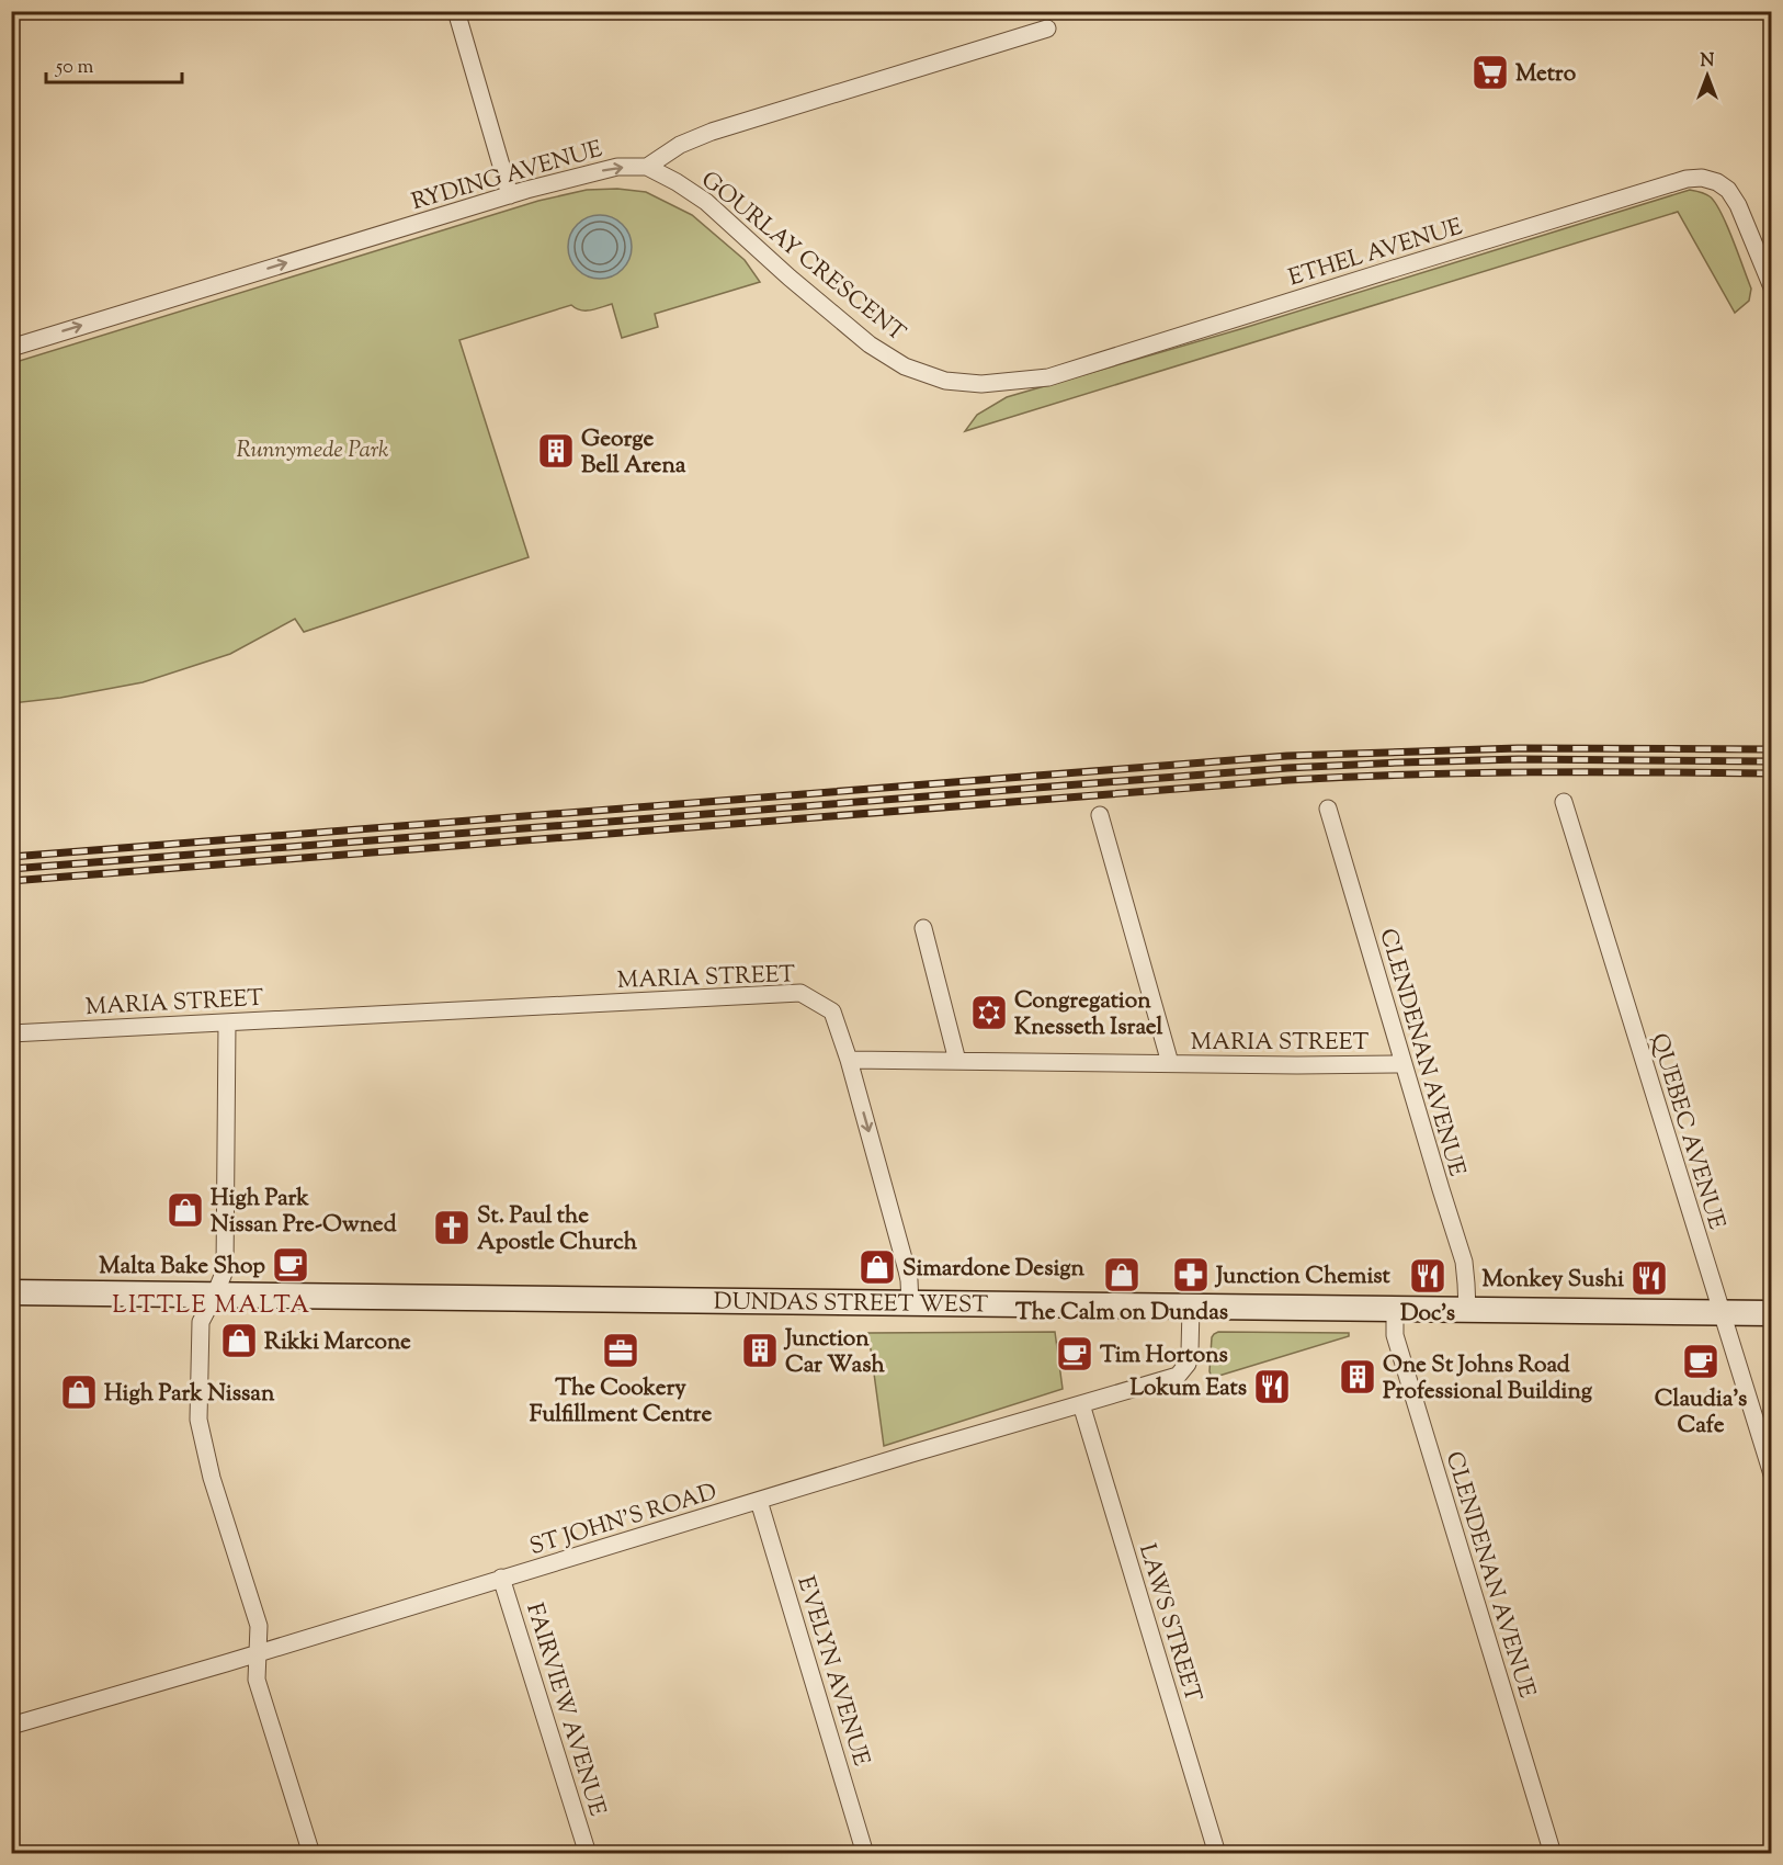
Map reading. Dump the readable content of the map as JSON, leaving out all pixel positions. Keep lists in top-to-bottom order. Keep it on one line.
{"streets":{"main road":["DUNDAS STREET WEST"],"street":["RYDING AVENUE","ETHEL AVENUE","GOURLAY CRESCENT","MARIA STREET","CLENDENAN AVENUE","QUEBEC AVENUE","ST JOHN'S ROAD","LAWS STREET","EVELYN AVENUE","FAIRVIEW AVENUE"]},"crossings":[["RYDING AVENUE","GOURLAY CRESCENT"],["ETHEL AVENUE","GOURLAY CRESCENT"],["MARIA STREET","CLENDENAN AVENUE"],["CLENDENAN AVENUE","DUNDAS STREET WEST"],["QUEBEC AVENUE","DUNDAS STREET WEST"],["DUNDAS STREET WEST","ST JOHN'S ROAD"],["ST JOHN'S ROAD","LAWS STREET"],["ST JOHN'S ROAD","EVELYN AVENUE"],["ST JOHN'S ROAD","FAIRVIEW AVENUE"]],"one_way":["RYDING AVENUE"],"districts":["LITTLE MALTA"],"parks":["Runnymede Park"],"places":{"supermarket":["Metro"],"building":["George Bell Arena","Junction Car Wash","One St Johns Road Professional Building"],"synagogue":["Congregation Knesseth Israel"],"shop":["High Park Nissan Pre-Owned","Simardone Design","The Calm on Dundas","Rikki Marcone","High Park Nissan"],"church":["St. Paul the Apostle Church"],"cafe":["Malta Bake Shop","Tim Hortons","Claudia's Cafe"],"pharmacy":["Junction Chemist"],"restaurant":["Doc’s","Monkey Sushi","Lokum Eats"],"office":["The Cookery Fulfillment Centre"]},"scale_bar":"50 m","north":"top"}
